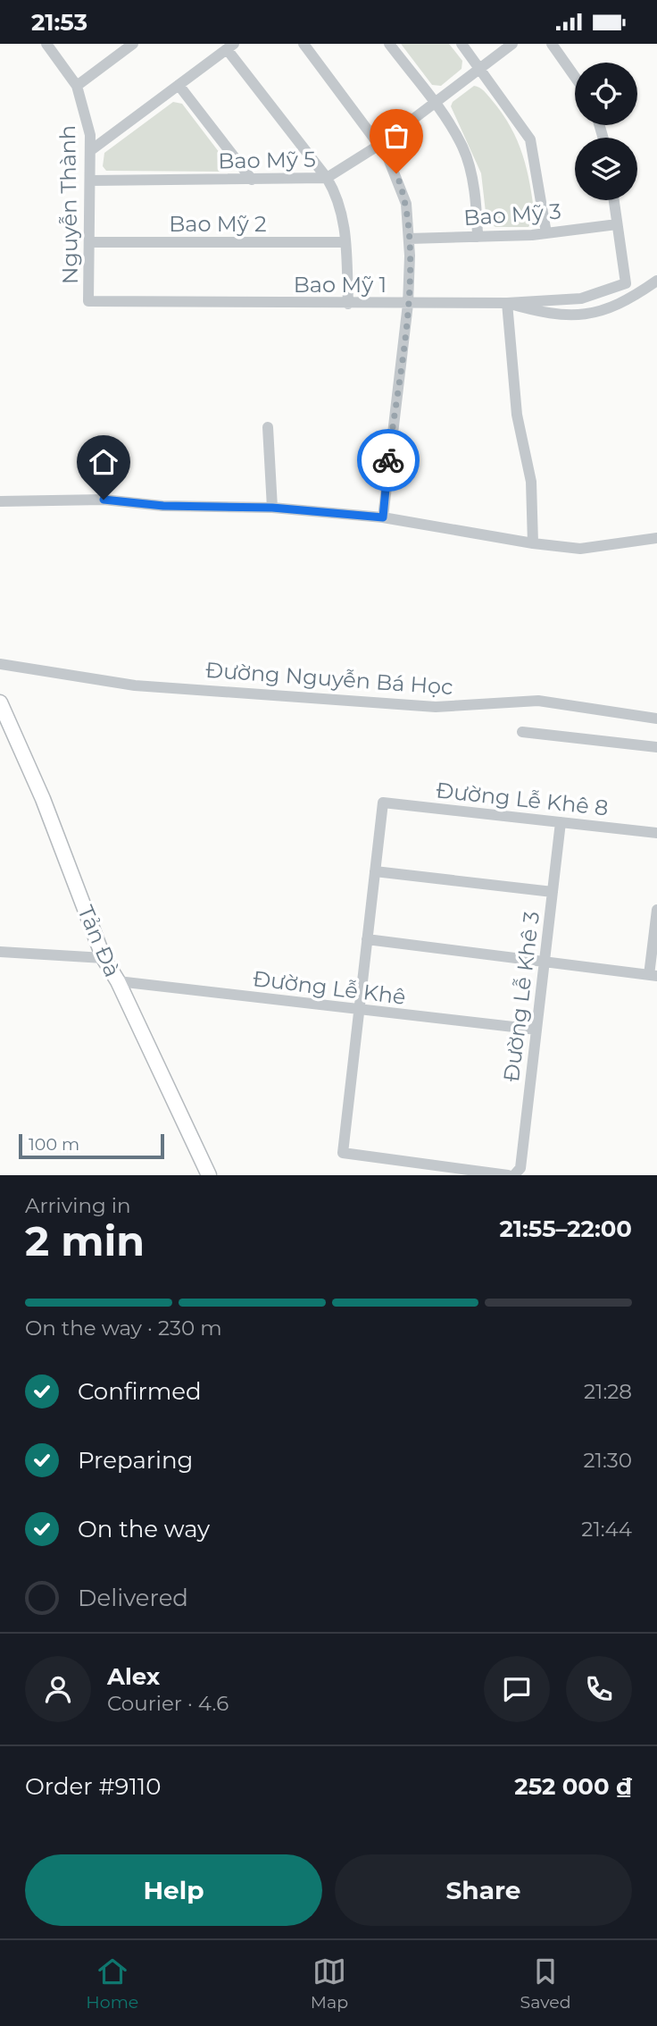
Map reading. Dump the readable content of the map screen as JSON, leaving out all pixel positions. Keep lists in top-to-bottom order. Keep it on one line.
{"streets":{"main road":["Tản Đà"],"street":["Bao Mỹ 5","Nguyễn Thành","Bao Mỹ 3","Bao Mỹ 2","Bao Mỹ 1","Đường Nguyễn Bá Học","Đường Lễ Khê 8","Đường Lễ Khê","Đường Lễ Khê 3"]},"crossings":[["Bao Mỹ 5","Nguyễn Thành"],["Nguyễn Thành","Bao Mỹ 2"],["Nguyễn Thành","Bao Mỹ 1"],["Bao Mỹ 3","Bao Mỹ 1"],["Đường Lễ Khê 8","Đường Lễ Khê 3"],["Tản Đà","Đường Lễ Khê"],["Đường Lễ Khê","Đường Lễ Khê 3"]],"scale_bar":"100 m","page":{"status":"21:53","scale":"100 m","heading":["2 min","Arriving in","21:55–22:00"],"panel":["Alex","Courier · 4.6","Order #9110","252 000 ₫"],"bar":"On the way · 230 m","list":[["Confirmed","21:28"],["Preparing","21:30"],["On the way","21:44"],"Delivered"],"buttons":["Help","Share"],"tabs":["Home","Map","Saved"]}}
